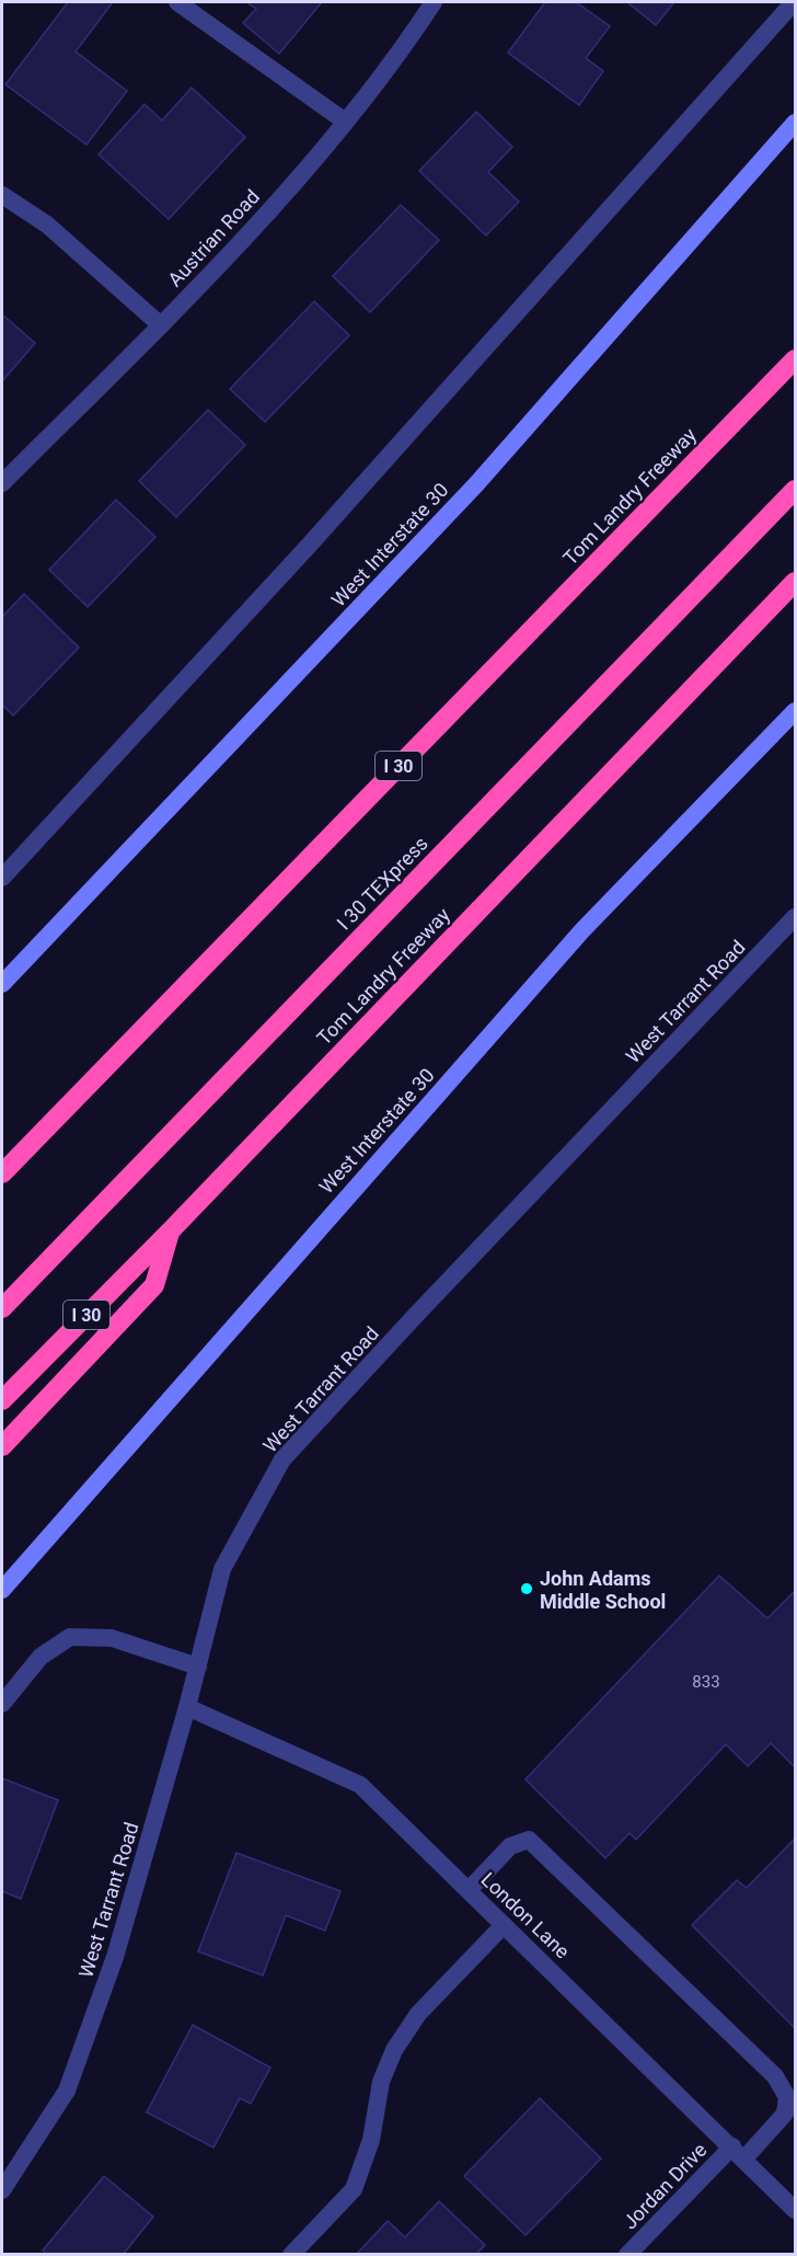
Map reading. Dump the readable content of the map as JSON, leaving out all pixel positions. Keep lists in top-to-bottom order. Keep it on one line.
{"streets":{"highway":["Tom Landry Freeway","I 30","I 30 TEXpress"],"main road":["West Interstate 30"],"street":["Austrian Road","West Tarrant Road","London Lane","Jordan Drive"]},"crossings":[["West Tarrant Road","London Lane"],["London Lane","Jordan Drive"]],"places":["John Adams Middle School"],"house_numbers":["833"]}
